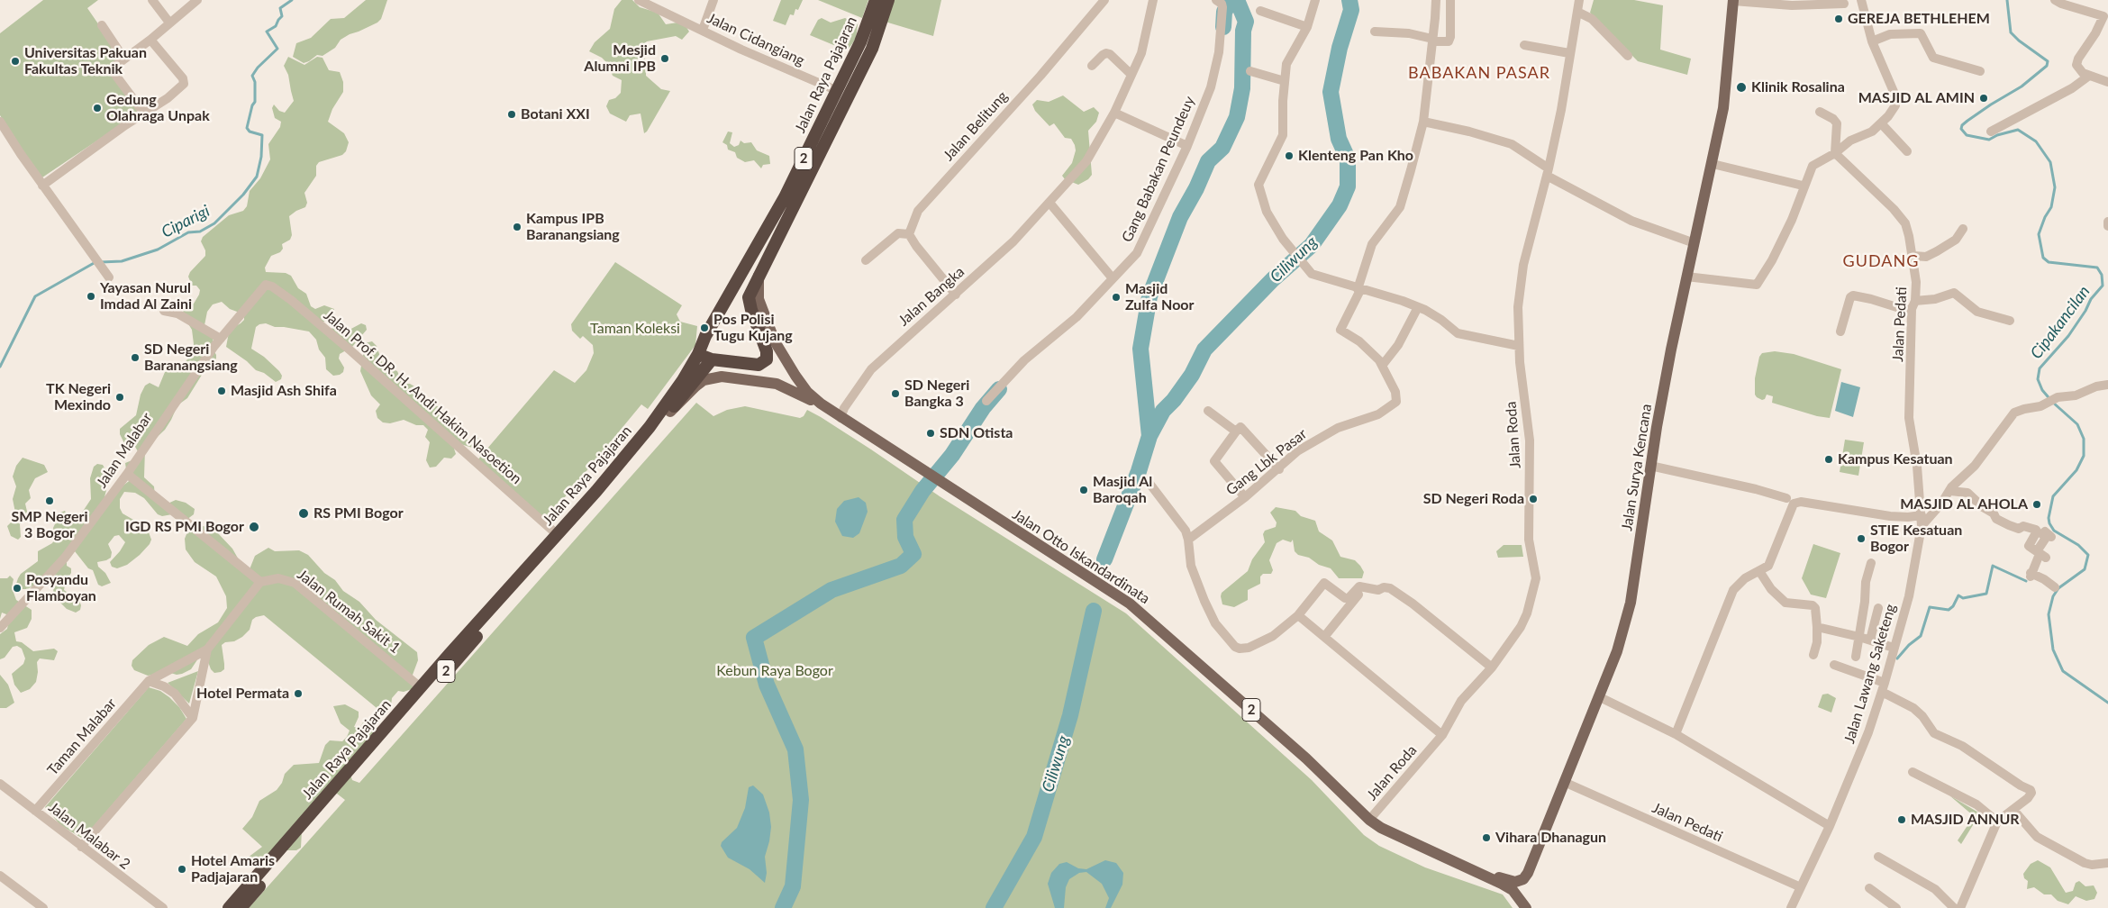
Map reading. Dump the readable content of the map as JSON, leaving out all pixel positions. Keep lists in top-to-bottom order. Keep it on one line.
{"streets":{"highway":["Jalan Raya Pajajaran","2"],"main road":["Jalan Surya Kencana","Jalan Otto Iskandardinata"],"street":["Jalan Cidangiang","Jalan Belitung","Gang Babakan Peundeuy","Jalan Bangka","Jalan Pedati","Jalan Prof. DR. H. Andi Hakim Nasoetion","Jalan Roda","Jalan Malabar","Gang Lbk Pasar","Jalan Rumah Sakit 1","Jalan Lawang Saketeng","Taman Malabar","Jalan Malabar 2"]},"crossings":[["Jalan Cidangiang","Jalan Raya Pajajaran"],["Jalan Raya Pajajaran","Jalan Prof. DR. H. Andi Hakim Nasoetion"],["Jalan Raya Pajajaran","Jalan Otto Iskandardinata"],["Jalan Raya Pajajaran","Jalan Rumah Sakit 1"],["2","Jalan Otto Iskandardinata"],["Jalan Bangka","Jalan Otto Iskandardinata"],["Jalan Pedati","Jalan Surya Kencana"],["Jalan Pedati","Jalan Lawang Saketeng"],["Jalan Prof. DR. H. Andi Hakim Nasoetion","Jalan Malabar"],["Jalan Roda","Jalan Otto Iskandardinata"],["Jalan Surya Kencana","Jalan Otto Iskandardinata"],["Jalan Rumah Sakit 1","Taman Malabar"],["Taman Malabar","Jalan Malabar 2"]],"districts":["BABAKAN PASAR","GUDANG"],"water":["Ciparigi","Ciliwung","Cipakancilan"],"parks":["Taman Koleksi","Kebun Raya Bogor"],"places":["GEREJA BETHLEHEM","Mesjid Alumni IPB","Universitas Pakuan Fakultas Teknik","Klinik Rosalina","MASJID AL AMIN","Gedung Olahraga Unpak","Botani XXI","Klenteng Pan Kho","Kampus IPB Baranangsiang","Yayasan Nurul Imdad Al Zaini","Masjid Zulfa Noor","Pos Polisi Tugu Kujang","SD Negeri Baranangsiang","Masjid Ash Shifa","SD Negeri Bangka 3","TK Negeri Mexindo","SDN Otista","Kampus Kesatuan","Masjid Al Baroqah","SD Negeri Roda","SMP Negeri 3 Bogor","MASJID AL AHOLA","RS PMI Bogor","IGD RS PMI Bogor","STIE Kesatuan Bogor","Posyandu Flamboyan","Hotel Permata","MASJID ANNUR","Vihara Dhanagun","Hotel Amaris Padjajaran"]}
